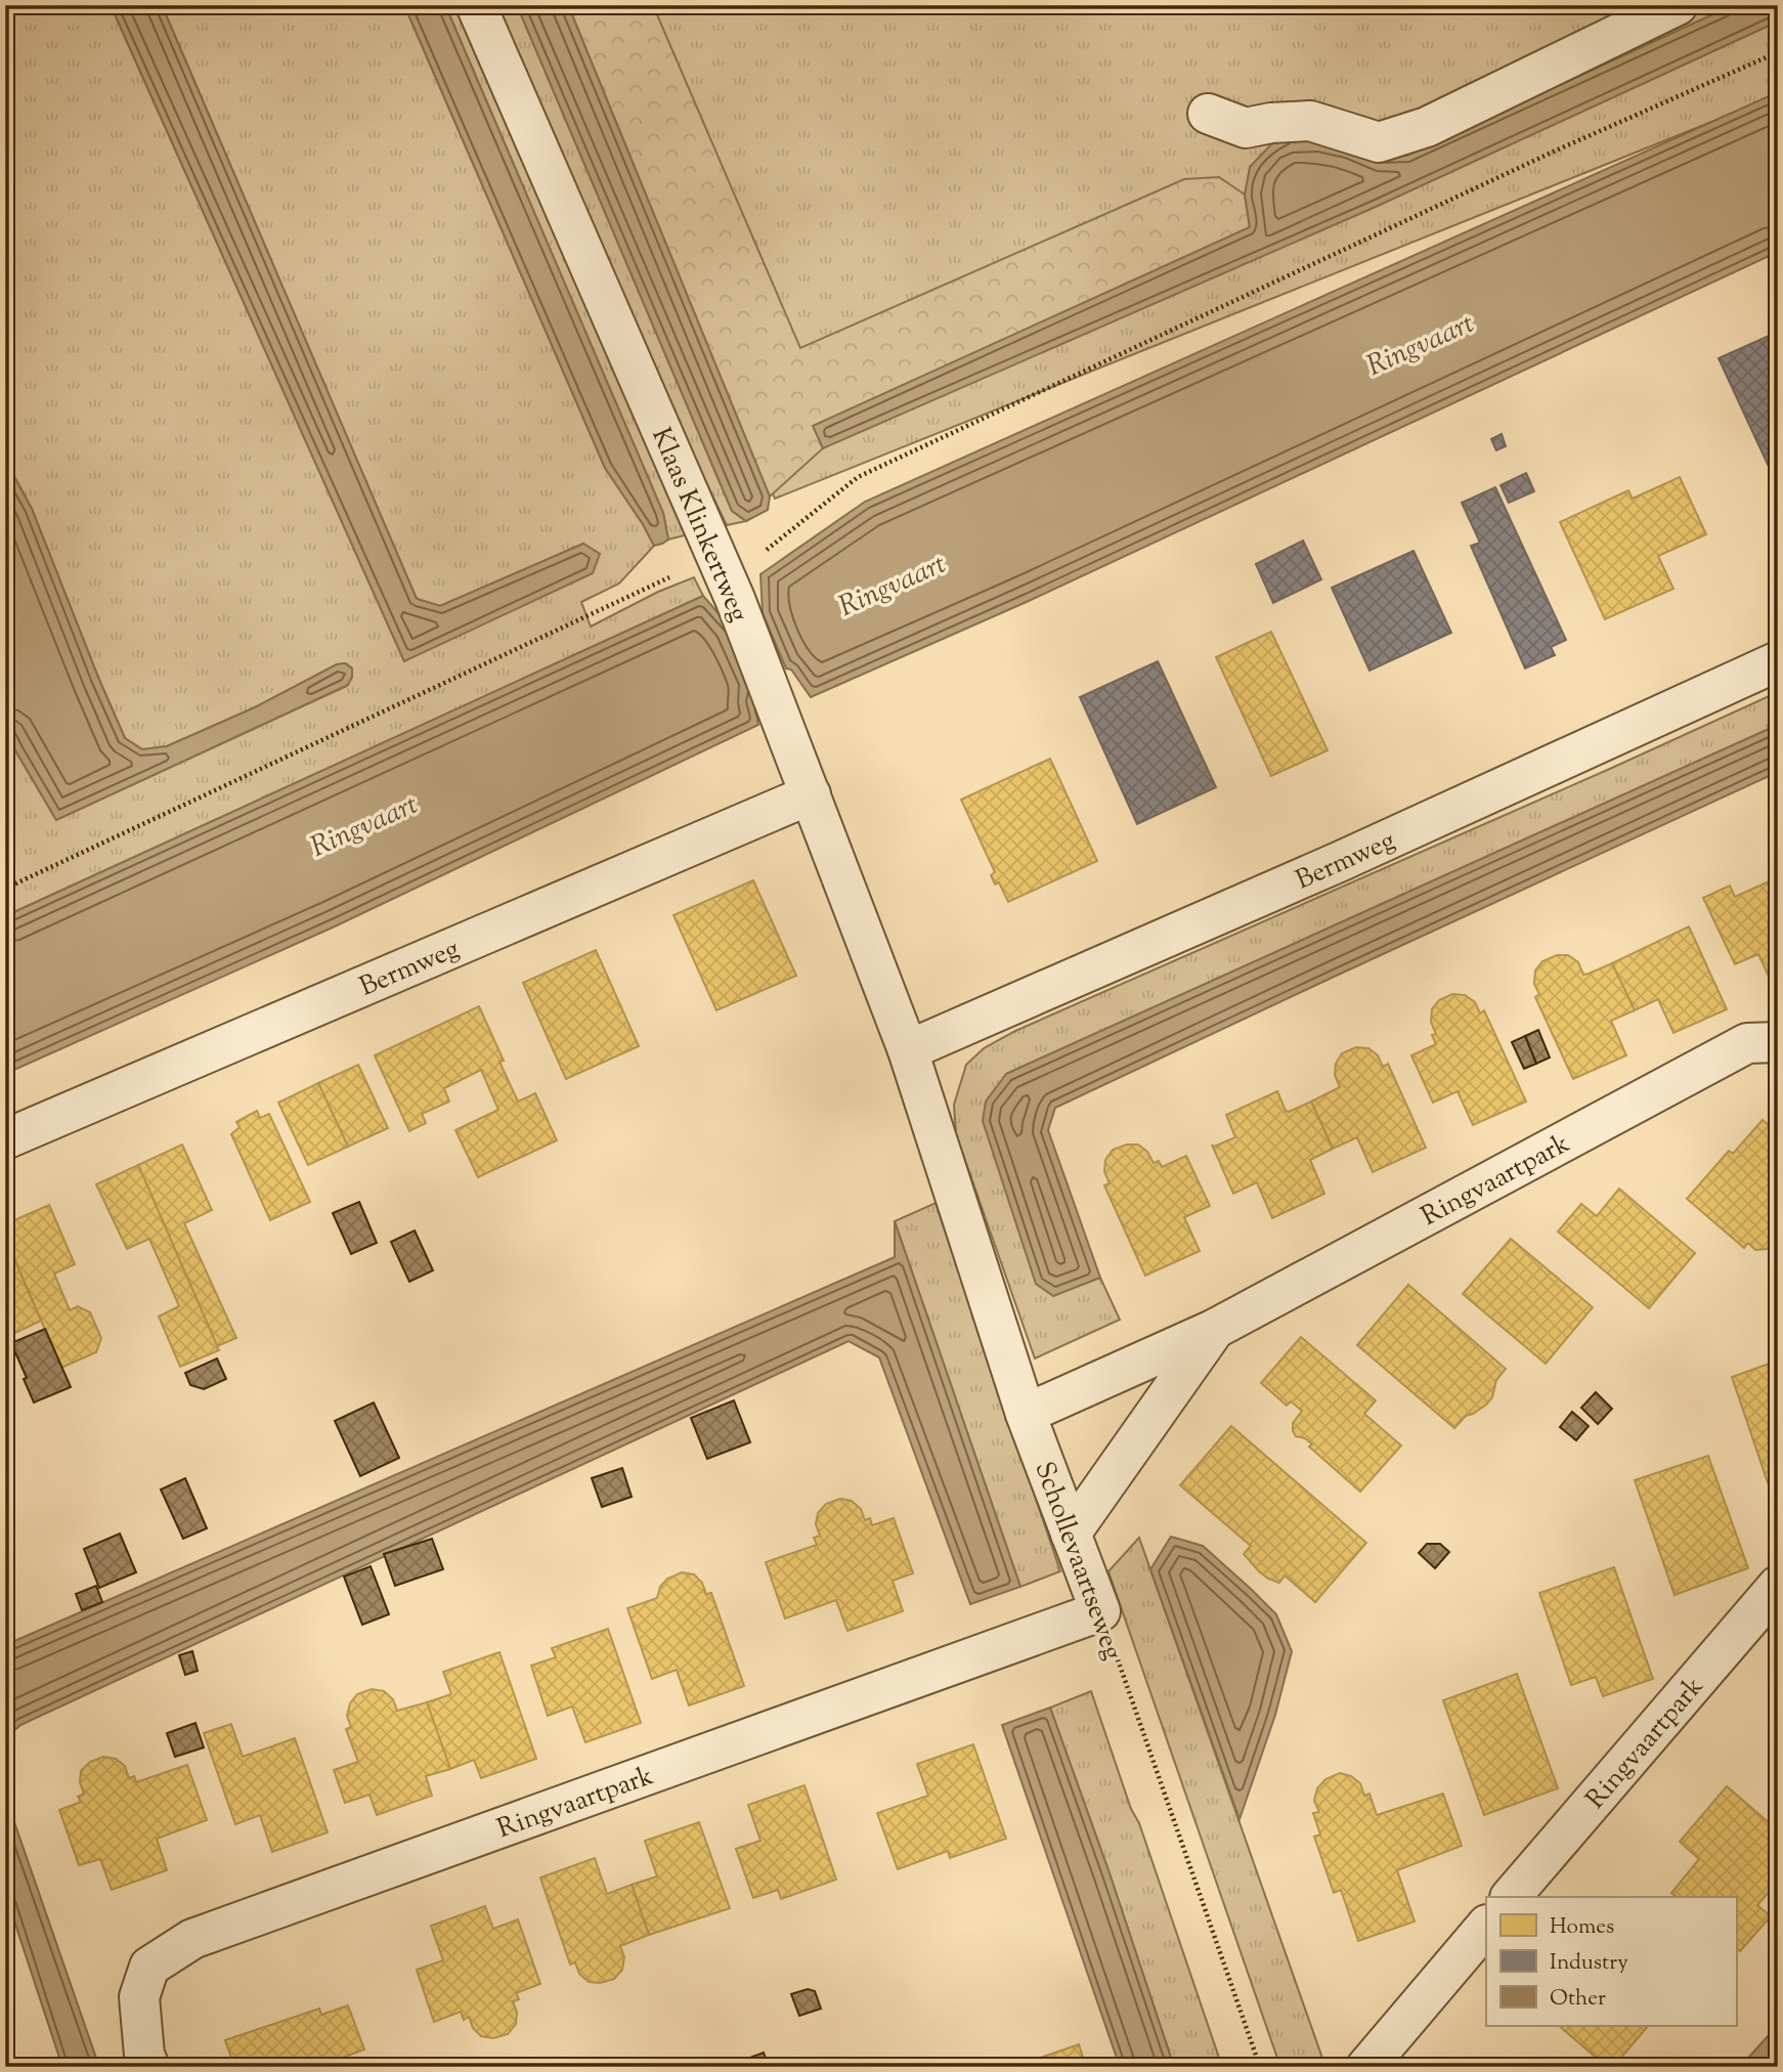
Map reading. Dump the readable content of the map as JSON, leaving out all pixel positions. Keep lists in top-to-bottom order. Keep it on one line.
{"streets":{"street":["Klaas Klinkertweg","Bermweg","Ringvaartpark","Schollevaartseweg"]},"crossings":[["Klaas Klinkertweg","Bermweg"],["Klaas Klinkertweg","Schollevaartseweg"],["Bermweg","Schollevaartseweg"],["Ringvaartpark","Schollevaartseweg"]],"water":["Ringvaart"],"legend":["Homes","Industry","Other"]}
